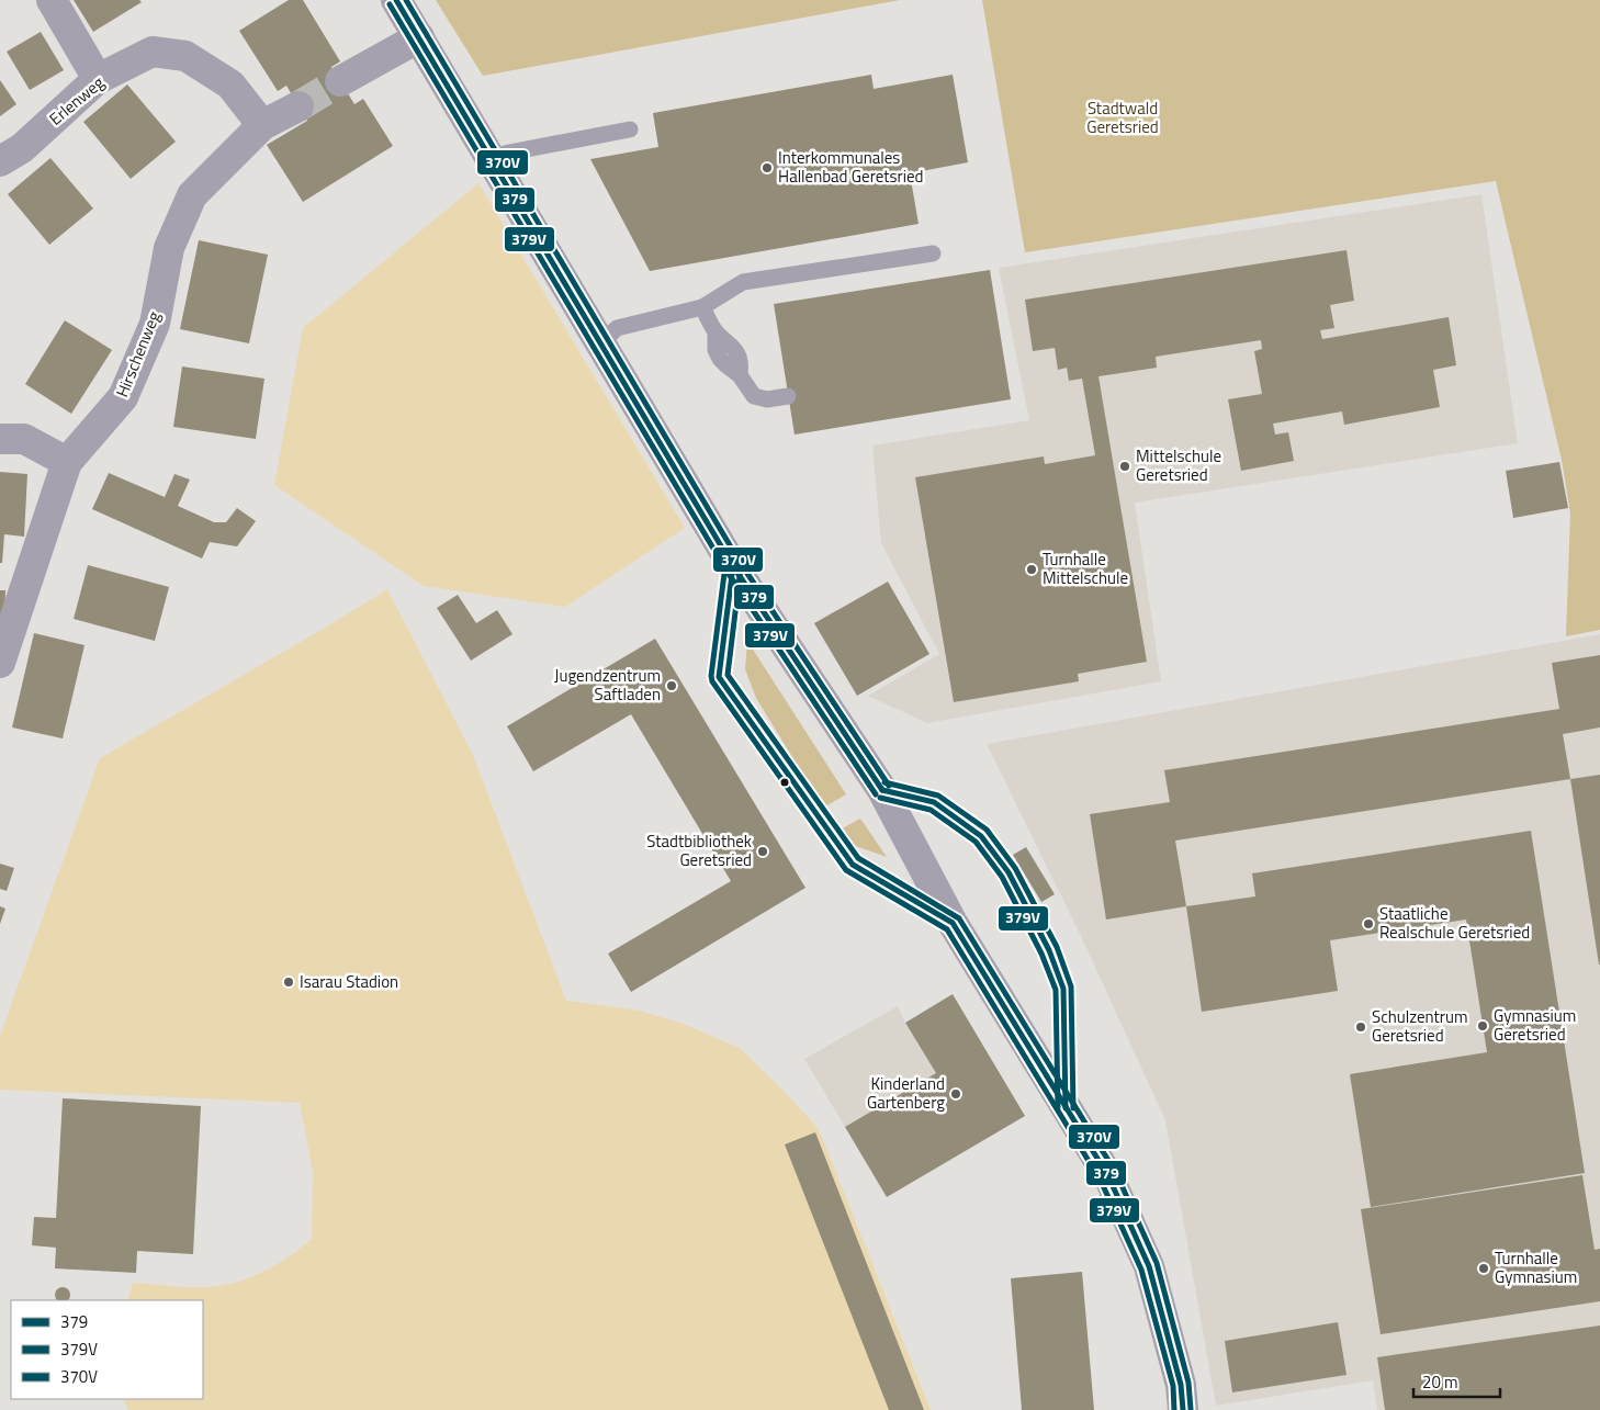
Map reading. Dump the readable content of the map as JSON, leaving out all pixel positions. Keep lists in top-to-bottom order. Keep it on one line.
{"streets":{"street":["Erlenweg","Hirschenweg"]},"crossings":[["Erlenweg","Hirschenweg"]],"parks":["Stadtwald Geretsried"],"places":["Interkommunales Hallenbad Geretsried","Mittelschule Geretsried","Turnhalle Mittelschule","Jugendzentrum Saftladen","Stadtbibliothek Geretsried","Staatliche Realschule Geretsried","Isarau Stadion","Gymnasium Geretsried","Schulzentrum Geretsried","Kinderland Gartenberg","Turnhalle Gymnasium"],"lines":["transit line 379","transit line 370V","transit line 379V"],"legend":["379","379V","370V"],"scale_bar":"20 m"}
